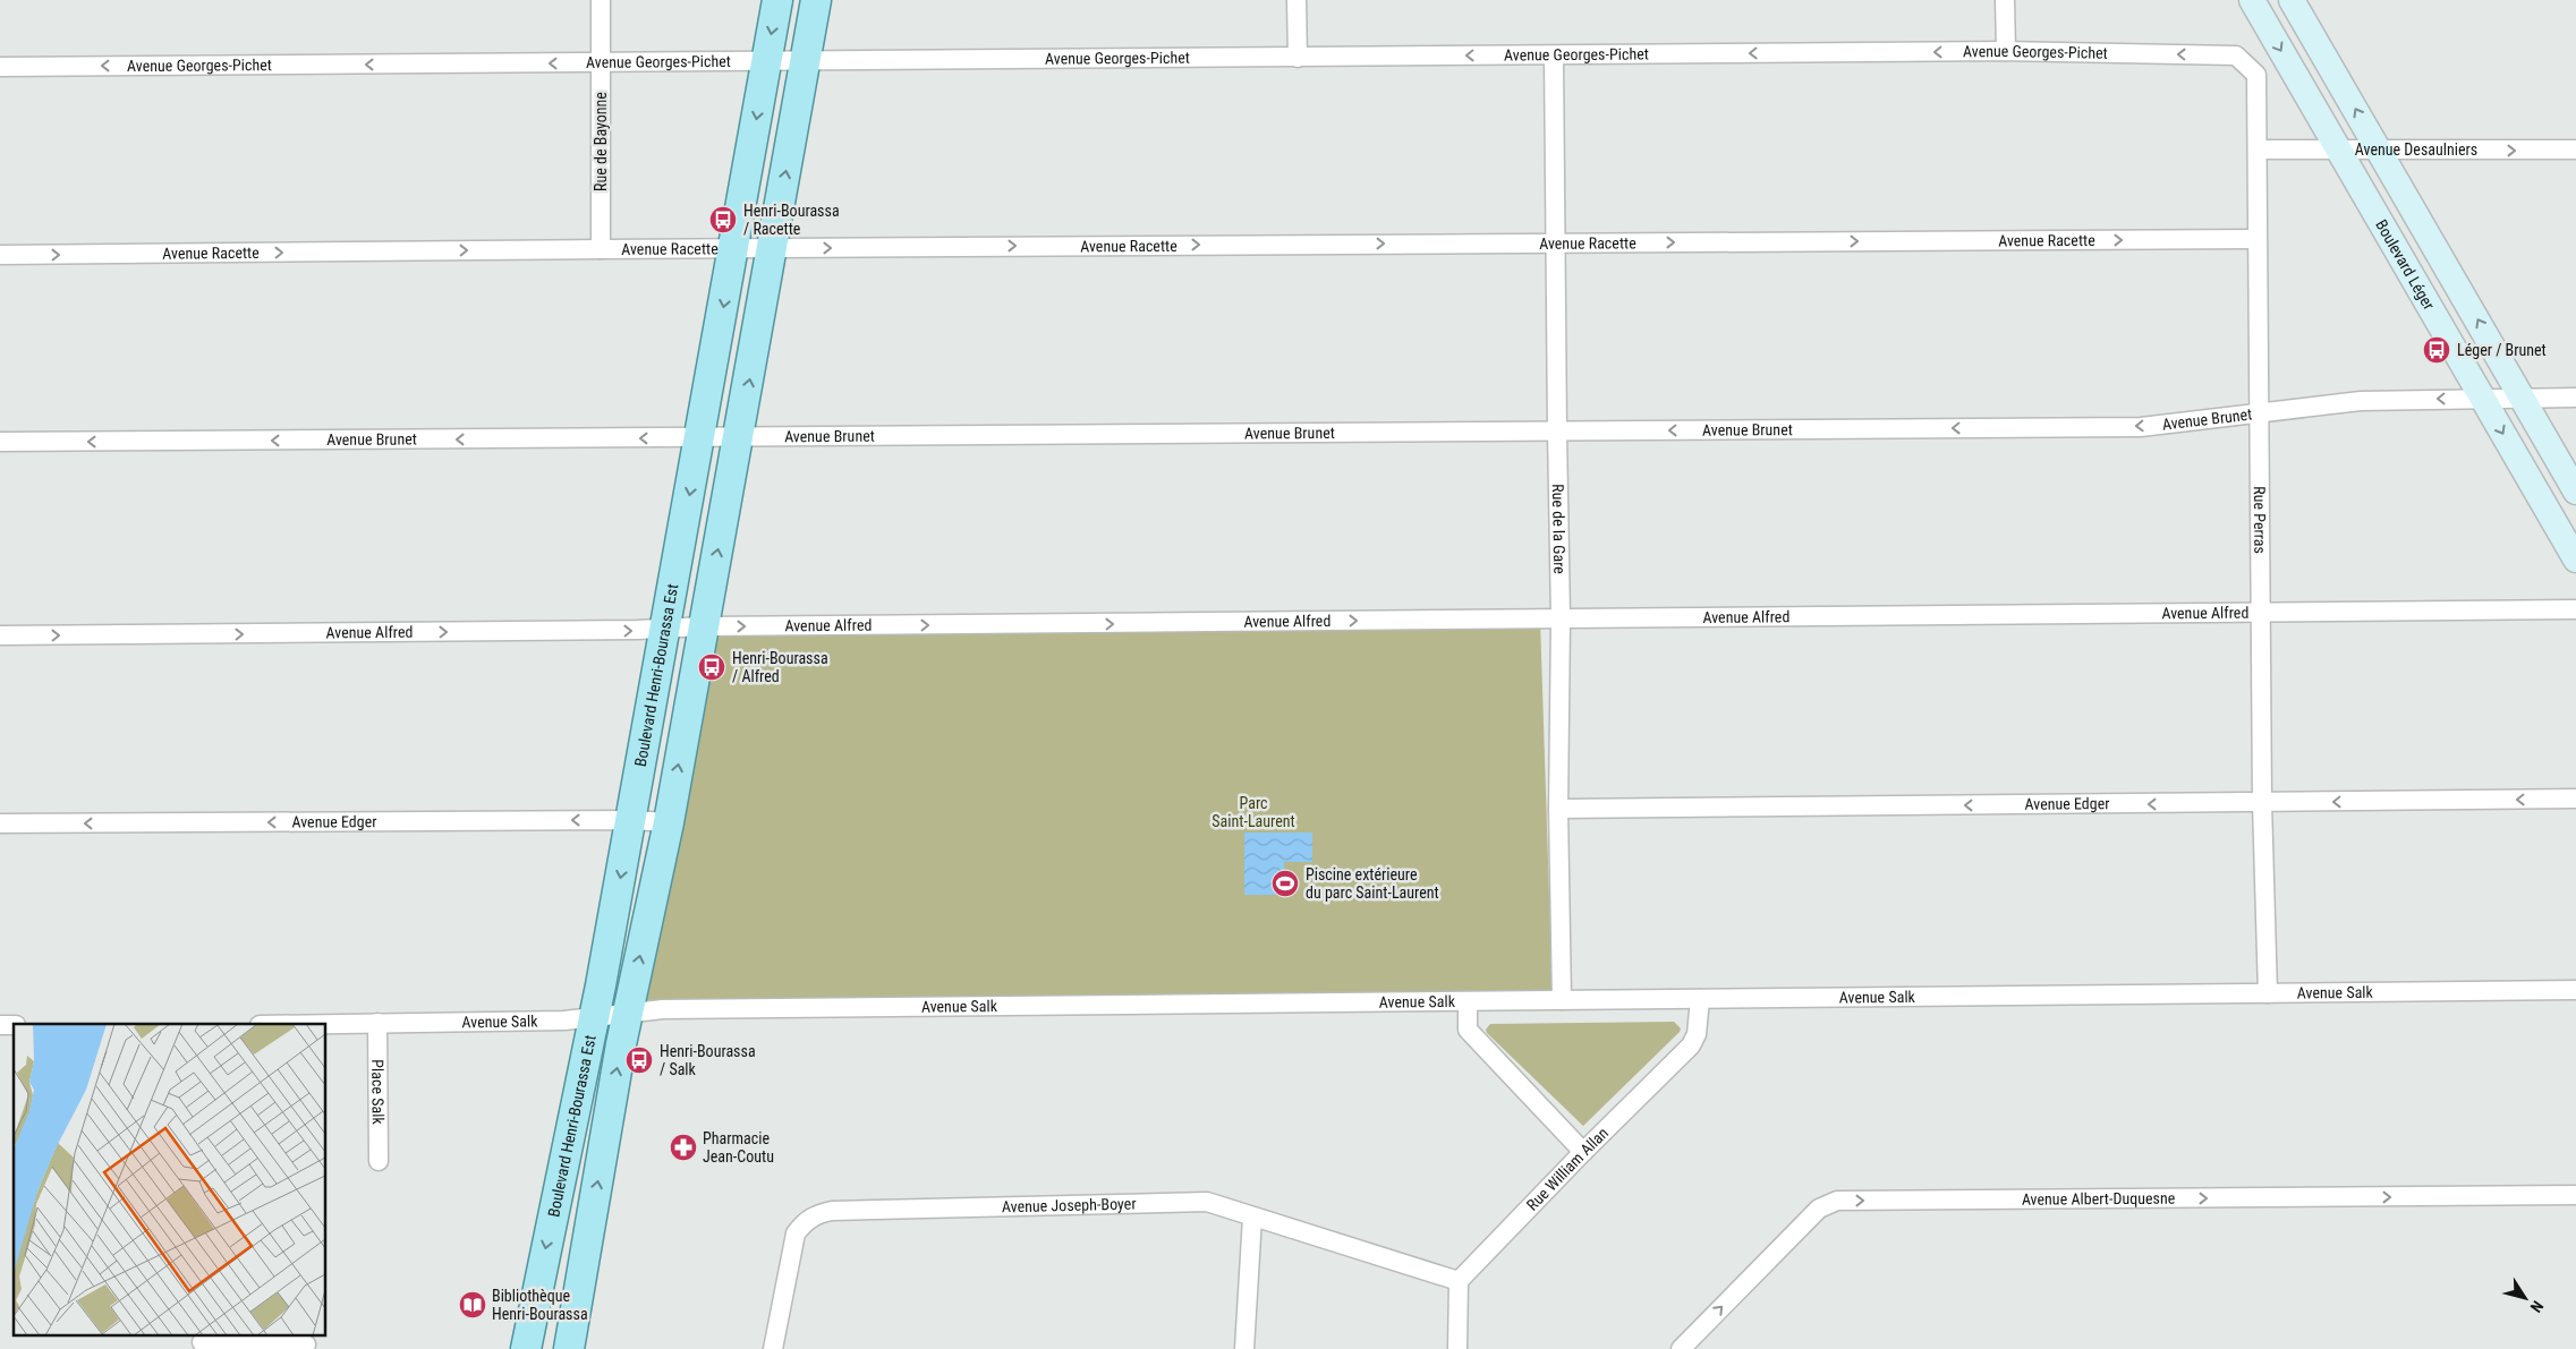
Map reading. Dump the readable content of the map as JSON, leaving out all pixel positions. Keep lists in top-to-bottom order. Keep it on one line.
{"streets":{"main road":["Boulevard Léger","Boulevard Henri-Bourassa Est"],"street":["Avenue Georges-Pichet","Rue de Bayonne","Avenue Desaulniers","Avenue Racette","Avenue Brunet","Rue Perras","Rue de la Gare","Avenue Alfred","Avenue Edger","Avenue Salk","Place Salk","Rue William Allan","Avenue Albert-Duquesne","Avenue Joseph-Boyer"]},"crossings":[["Avenue Georges-Pichet","Rue de Bayonne"],["Avenue Georges-Pichet","Rue Perras"],["Avenue Georges-Pichet","Rue de la Gare"],["Avenue Georges-Pichet","Boulevard Henri-Bourassa Est"],["Rue de Bayonne","Avenue Racette"],["Avenue Desaulniers","Boulevard Léger"],["Avenue Desaulniers","Rue Perras"],["Avenue Racette","Rue Perras"],["Avenue Racette","Rue de la Gare"],["Avenue Racette","Boulevard Henri-Bourassa Est"],["Boulevard Léger","Avenue Brunet"],["Avenue Brunet","Rue Perras"],["Avenue Brunet","Rue de la Gare"],["Avenue Brunet","Boulevard Henri-Bourassa Est"],["Rue Perras","Avenue Alfred"],["Rue Perras","Avenue Edger"],["Rue Perras","Avenue Salk"],["Rue de la Gare","Avenue Alfred"],["Rue de la Gare","Avenue Edger"],["Rue de la Gare","Avenue Salk"],["Avenue Alfred","Boulevard Henri-Bourassa Est"],["Boulevard Henri-Bourassa Est","Avenue Edger"],["Boulevard Henri-Bourassa Est","Avenue Salk"],["Avenue Salk","Place Salk"],["Avenue Salk","Rue William Allan"],["Rue William Allan","Avenue Joseph-Boyer"]],"one_way":["Avenue Georges-Pichet","Avenue Desaulniers","Avenue Racette","Avenue Brunet","Avenue Alfred","Avenue Edger","Avenue Albert-Duquesne"],"parks":["Parc Saint-Laurent"],"places":{"bus stop":["Henri-Bourassa / Racette","Léger / Brunet","Henri-Bourassa / Alfred","Henri-Bourassa / Salk"],"sports":["Piscine extérieure du parc Saint-Laurent"],"pharmacy":["Pharmacie Jean-Coutu"],"library":["Bibliothèque Henri-Bourassa"]},"north":"bottom right"}
